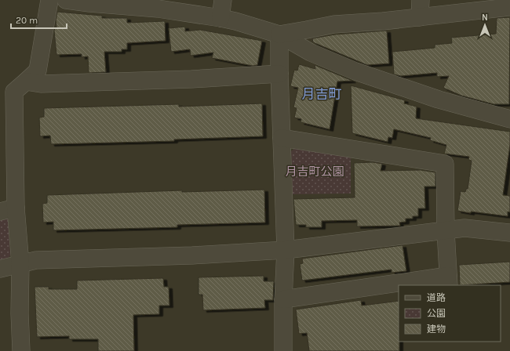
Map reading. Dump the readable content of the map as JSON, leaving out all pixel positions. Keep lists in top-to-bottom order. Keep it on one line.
{"districts":["月吉町"],"parks":["月吉町公園"],"legend":["道路","公園","建物"],"scale_bar":"20 m","north":"top"}
